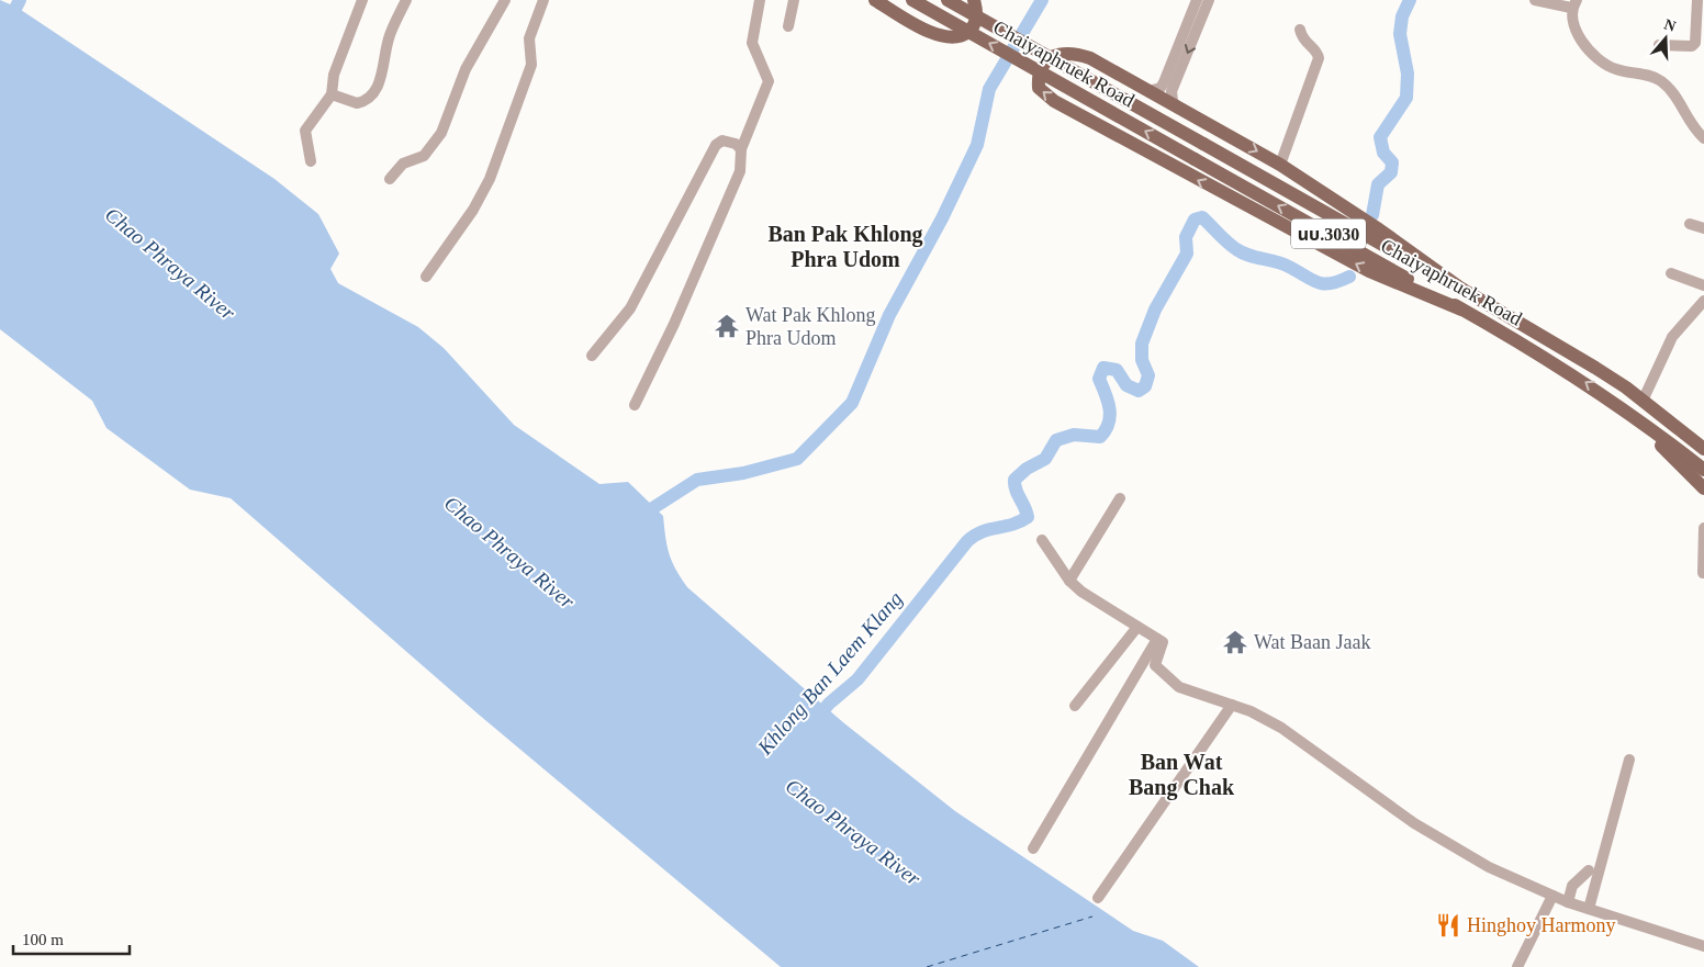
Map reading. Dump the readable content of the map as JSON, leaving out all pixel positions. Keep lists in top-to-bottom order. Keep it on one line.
{"streets":{"main road":["Chaiyaphruek Road","นบ.3030"]},"districts":["Ban Pak Khlong Phra Udom","Ban Wat Bang Chak"],"water":["Chao Phraya River","Khlong Ban Laem Klang"],"places":{"temple":["Wat Pak Khlong Phra Udom","Wat Baan Jaak"],"restaurant":["Hinghoy Harmony"]},"scale_bar":"100 m","north":"top"}
